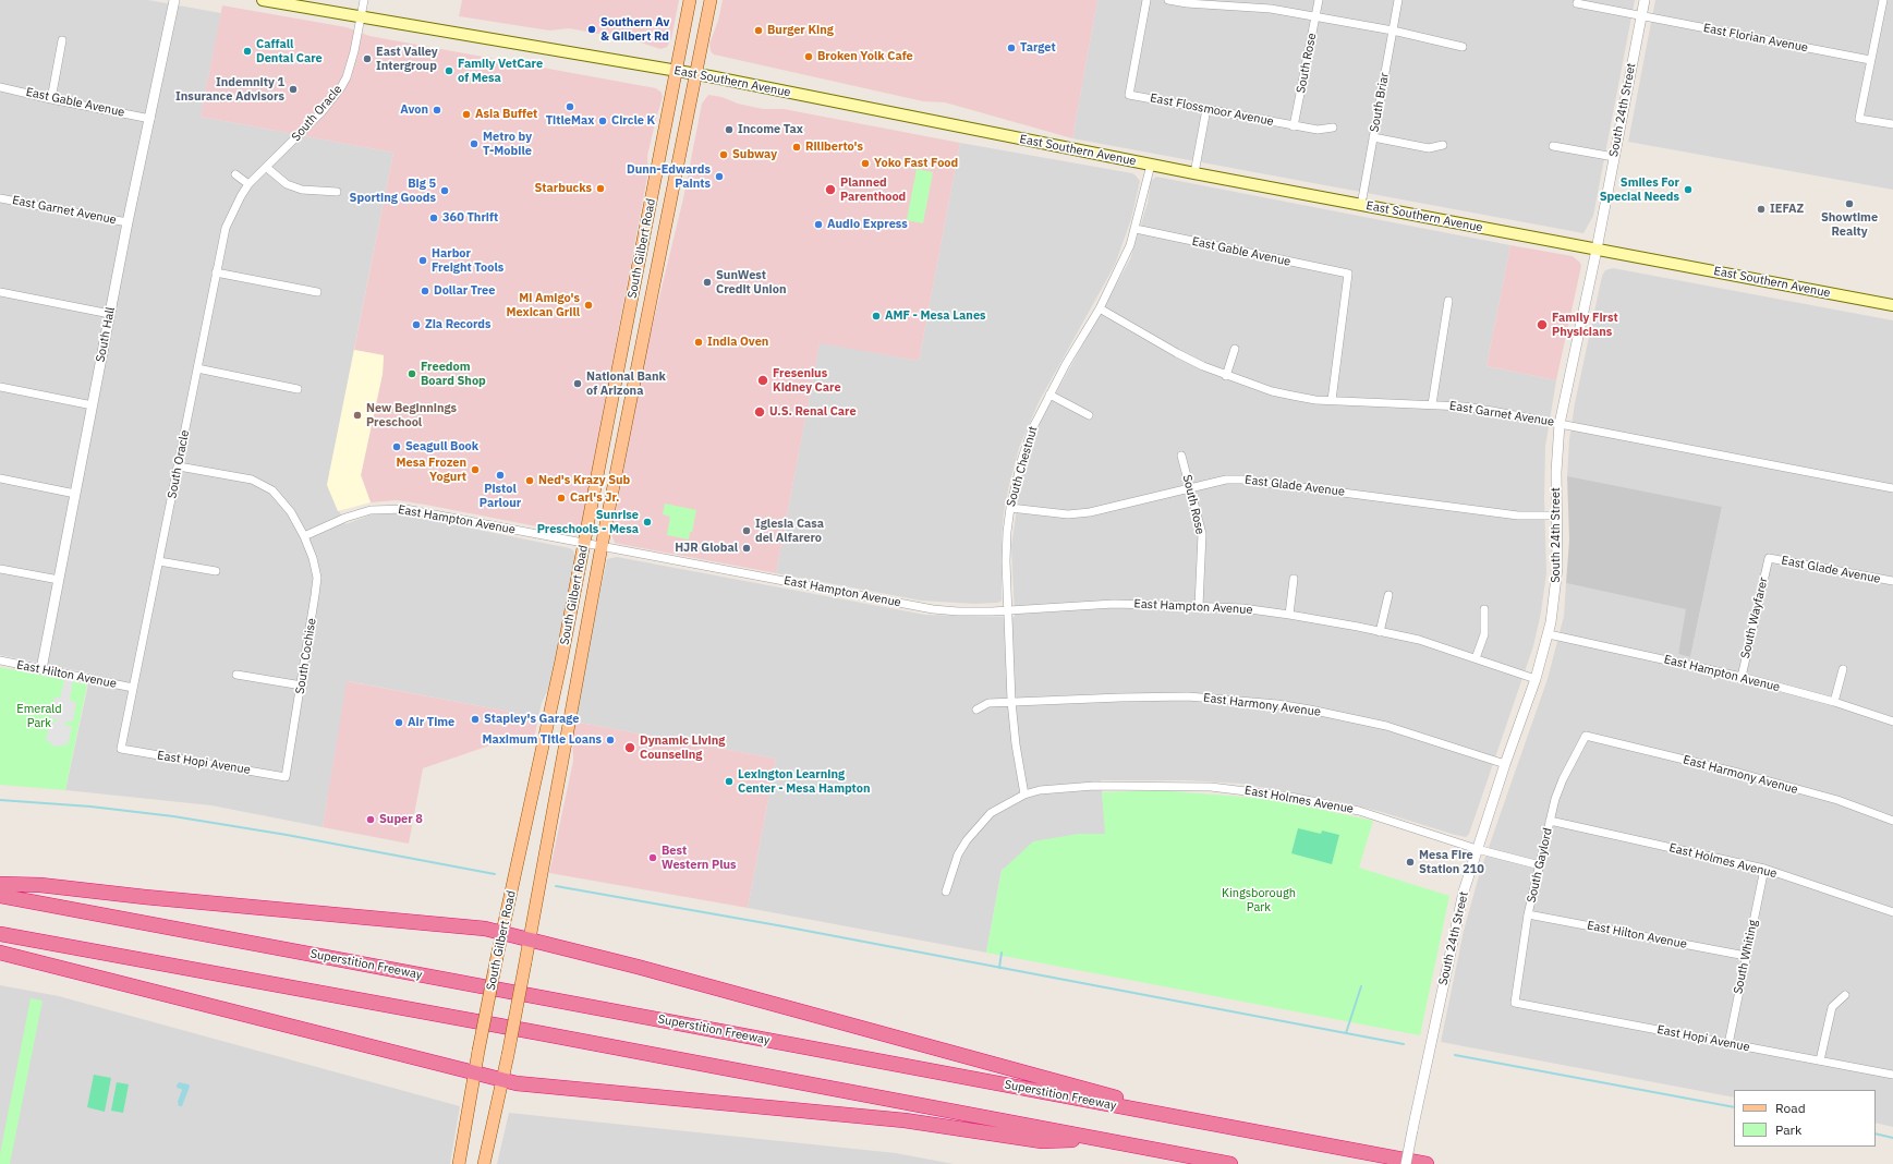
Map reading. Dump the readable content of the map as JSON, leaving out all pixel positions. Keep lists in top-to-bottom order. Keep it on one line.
{"streets":{"highway":["Superstition Freeway"],"main road":["East Southern Avenue","South Gilbert Road"],"street":["East Florian Avenue","South Rose","East Gable Avenue","South Briar","East Flossmoor Avenue","South 24th Street","South Oracle","East Garnet Avenue","South Hall","South Chestnut","East Glade Avenue","East Hampton Avenue","South Wayfarer","South Cochise","East Hilton Avenue","East Harmony Avenue","East Hopi Avenue","East Holmes Avenue","South Gaylord","South Whiting"]},"crossings":[["East Florian Avenue","South 24th Street"],["South Rose","East Flossmoor Avenue"],["South Rose","East Glade Avenue"],["South Rose","East Hampton Avenue"],["East Southern Avenue","South Briar"],["East Southern Avenue","South 24th Street"],["East Southern Avenue","South Oracle"],["East Southern Avenue","South Gilbert Road"],["East Southern Avenue","South Chestnut"],["East Gable Avenue","East Garnet Avenue"],["East Gable Avenue","South Hall"],["East Gable Avenue","South Chestnut"],["South 24th Street","East Garnet Avenue"],["South 24th Street","East Glade Avenue"],["South 24th Street","East Hampton Avenue"],["South 24th Street","East Harmony Avenue"],["South 24th Street","East Holmes Avenue"],["South Oracle","East Hilton Avenue"],["South Oracle","East Hopi Avenue"],["East Garnet Avenue","South Hall"],["East Garnet Avenue","South Chestnut"],["South Gilbert Road","East Hampton Avenue"],["South Hall","East Hilton Avenue"],["South Chestnut","East Glade Avenue"],["South Chestnut","East Hampton Avenue"],["South Chestnut","East Harmony Avenue"],["South Chestnut","East Holmes Avenue"],["East Glade Avenue","South Wayfarer"],["East Hampton Avenue","South Wayfarer"],["East Hampton Avenue","South Cochise"],["South Cochise","East Hopi Avenue"],["East Hilton Avenue","South Gaylord"],["East Hilton Avenue","South Whiting"],["East Harmony Avenue","South Gaylord"],["East Hopi Avenue","South Gaylord"],["East Hopi Avenue","South Whiting"],["East Holmes Avenue","South Gaylord"],["East Holmes Avenue","South Whiting"]],"parks":["Emerald Park","Kingsborough Park"],"places":["Southern Av & Gilbert Rd","Burger King","Target","Caffall Dental Care","Broken Yolk Cafe","East Valley Intergroup","Family VetCare of Mesa","Indemnity 1 Insurance Advisors","TitleMax","Avon","Asia Buffet","Circle K","Income Tax","Metro by T-Mobile","Riliberto's","Subway","Yoko Fast Food","Dunn-Edwards Paints","Starbucks","Planned Parenthood","Smiles For Special Needs","Big 5 Sporting Goods","Showtime Realty","IEFAZ","360 Thrift","Audio Express","Harbor Freight Tools","SunWest Credit Union","Dollar Tree","Mi Amigo's Mexican Grill","AMF - Mesa Lanes","Zia Records","Family First Physicians","India Oven","Freedom Board Shop","Fresenius Kidney Care","National Bank of Arizona","U.S. Renal Care","New Beginnings Preschool","Seagull Book","Mesa Frozen Yogurt","Pistol Parlour","Ned's Krazy Sub","Carl's Jr.","Sunrise Preschools - Mesa","Iglesia Casa del Alfarero","HJR Global","Stapley's Garage","Air Time","Maximum Title Loans","Dynamic Living Counseling","Lexington Learning Center - Mesa Hampton","Super 8","Best Western Plus","Mesa Fire Station 210"],"legend":["Road","Park"]}
